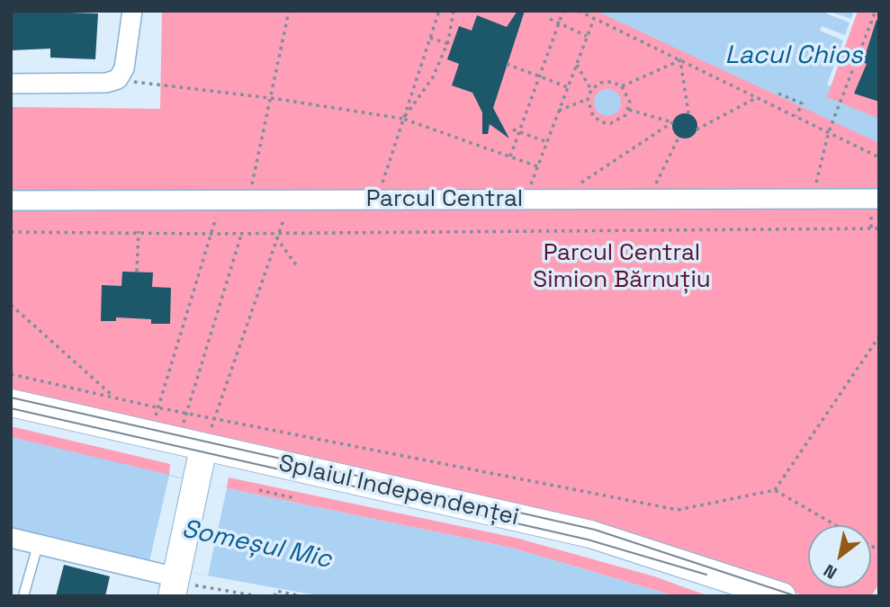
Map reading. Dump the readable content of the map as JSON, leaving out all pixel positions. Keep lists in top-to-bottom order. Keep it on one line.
{"streets":{"main road":["Splaiul Independenței"],"street":["Parcul Central"]},"water":["Lacul Chios","Someșul Mic"],"parks":["Parcul Central Simion Bărnuțiu"],"north":"bottom left"}
